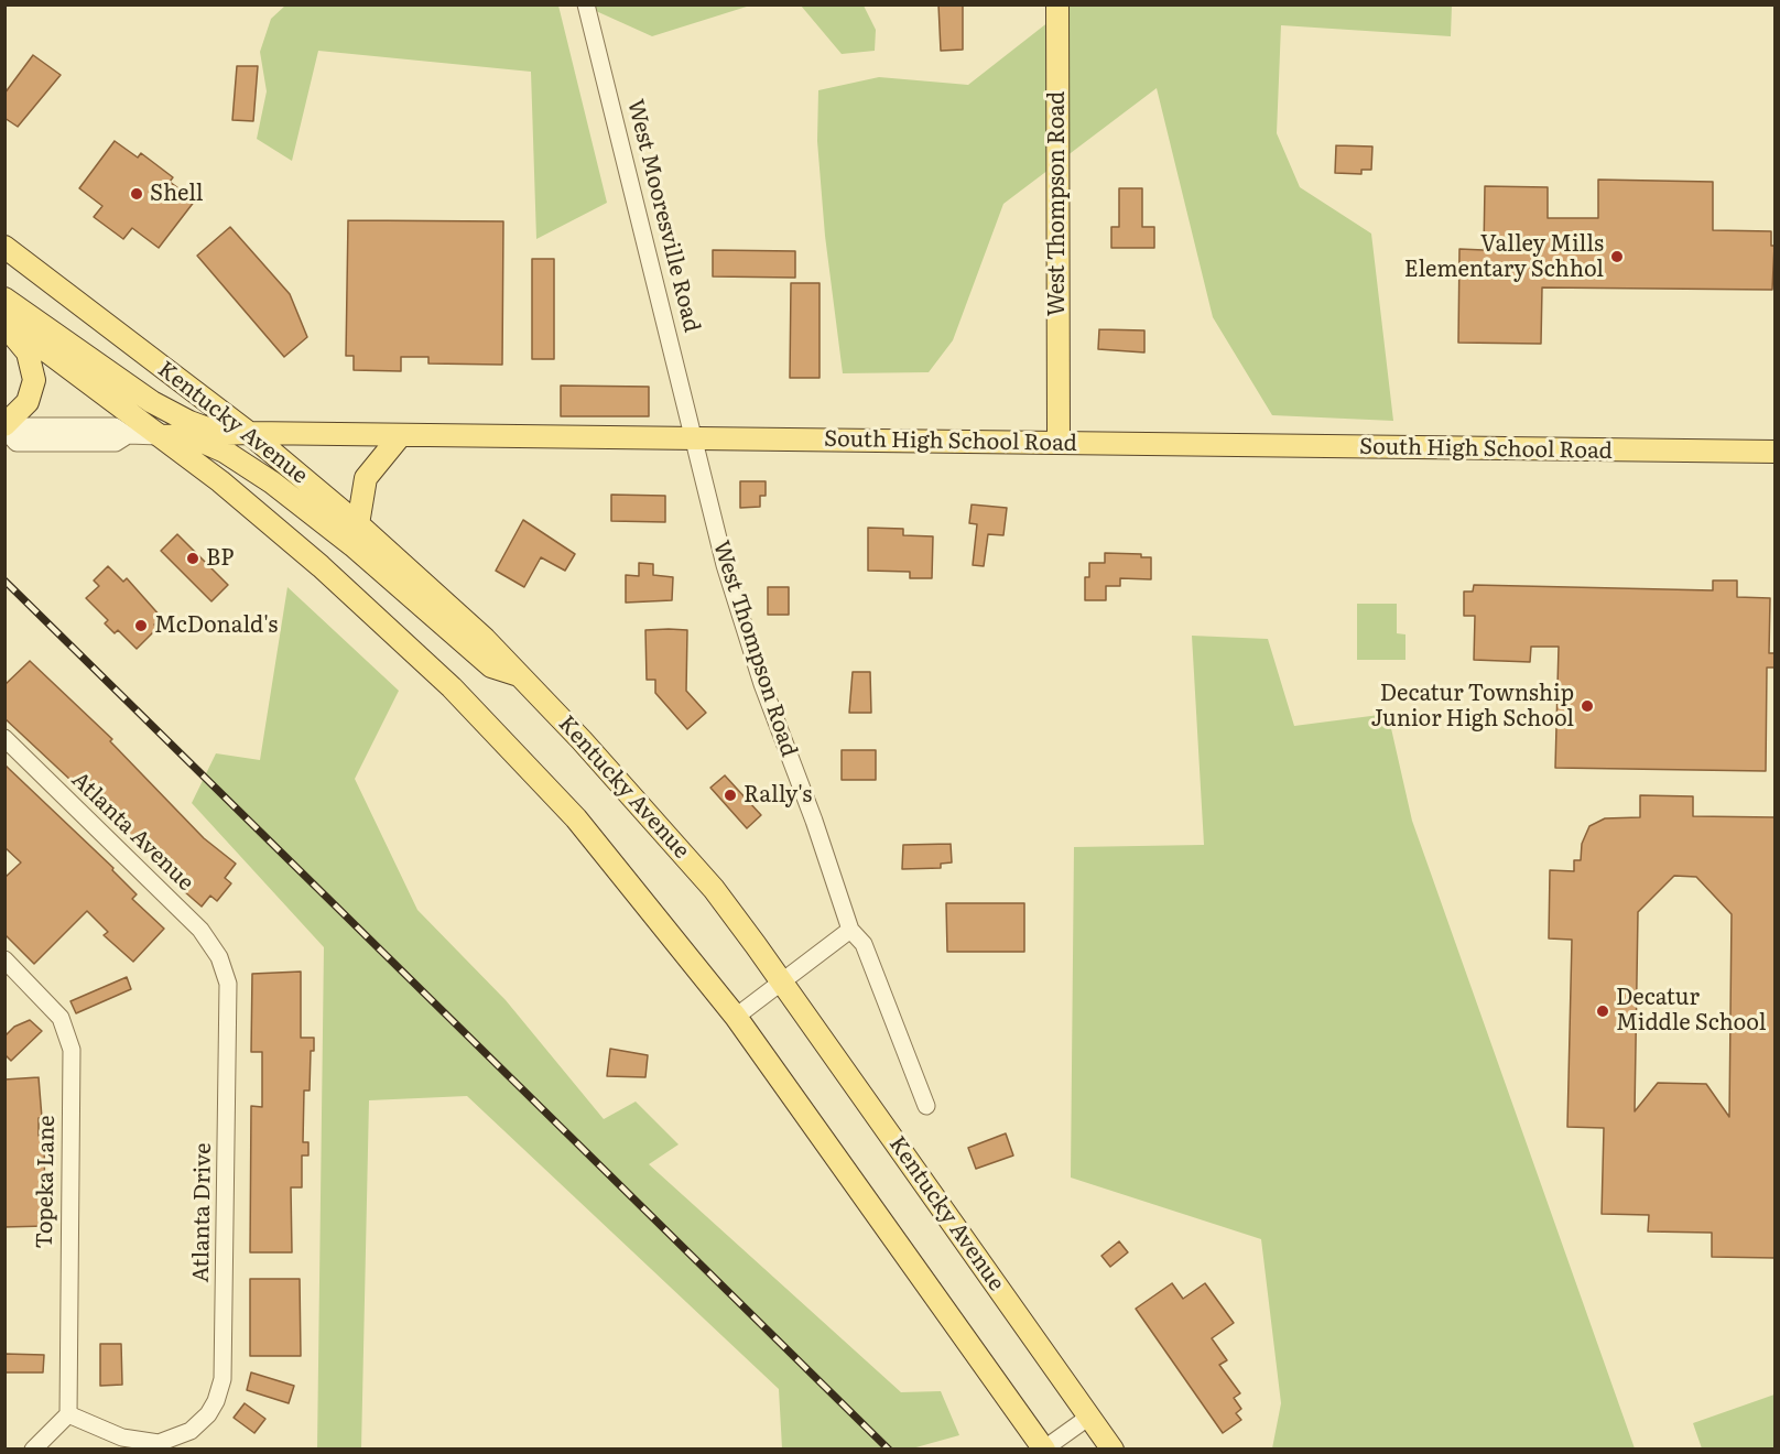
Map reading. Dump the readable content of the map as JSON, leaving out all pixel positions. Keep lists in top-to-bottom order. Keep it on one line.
{"streets":{"main road":["West Thompson Road","Kentucky Avenue","South High School Road"],"street":["West Mooresville Road","Atlanta Avenue","Topeka Lane","Atlanta Drive"]},"crossings":[["West Thompson Road","West Mooresville Road"],["West Thompson Road","South High School Road"],["West Mooresville Road","South High School Road"],["Kentucky Avenue","South High School Road"],["Atlanta Avenue","Atlanta Drive"],["Topeka Lane","Atlanta Drive"]],"places":["Shell","Valley Mills Elementary Schhol","BP","McDonald's","Decatur Township Junior High School","Rally's","Decatur Middle School"]}
